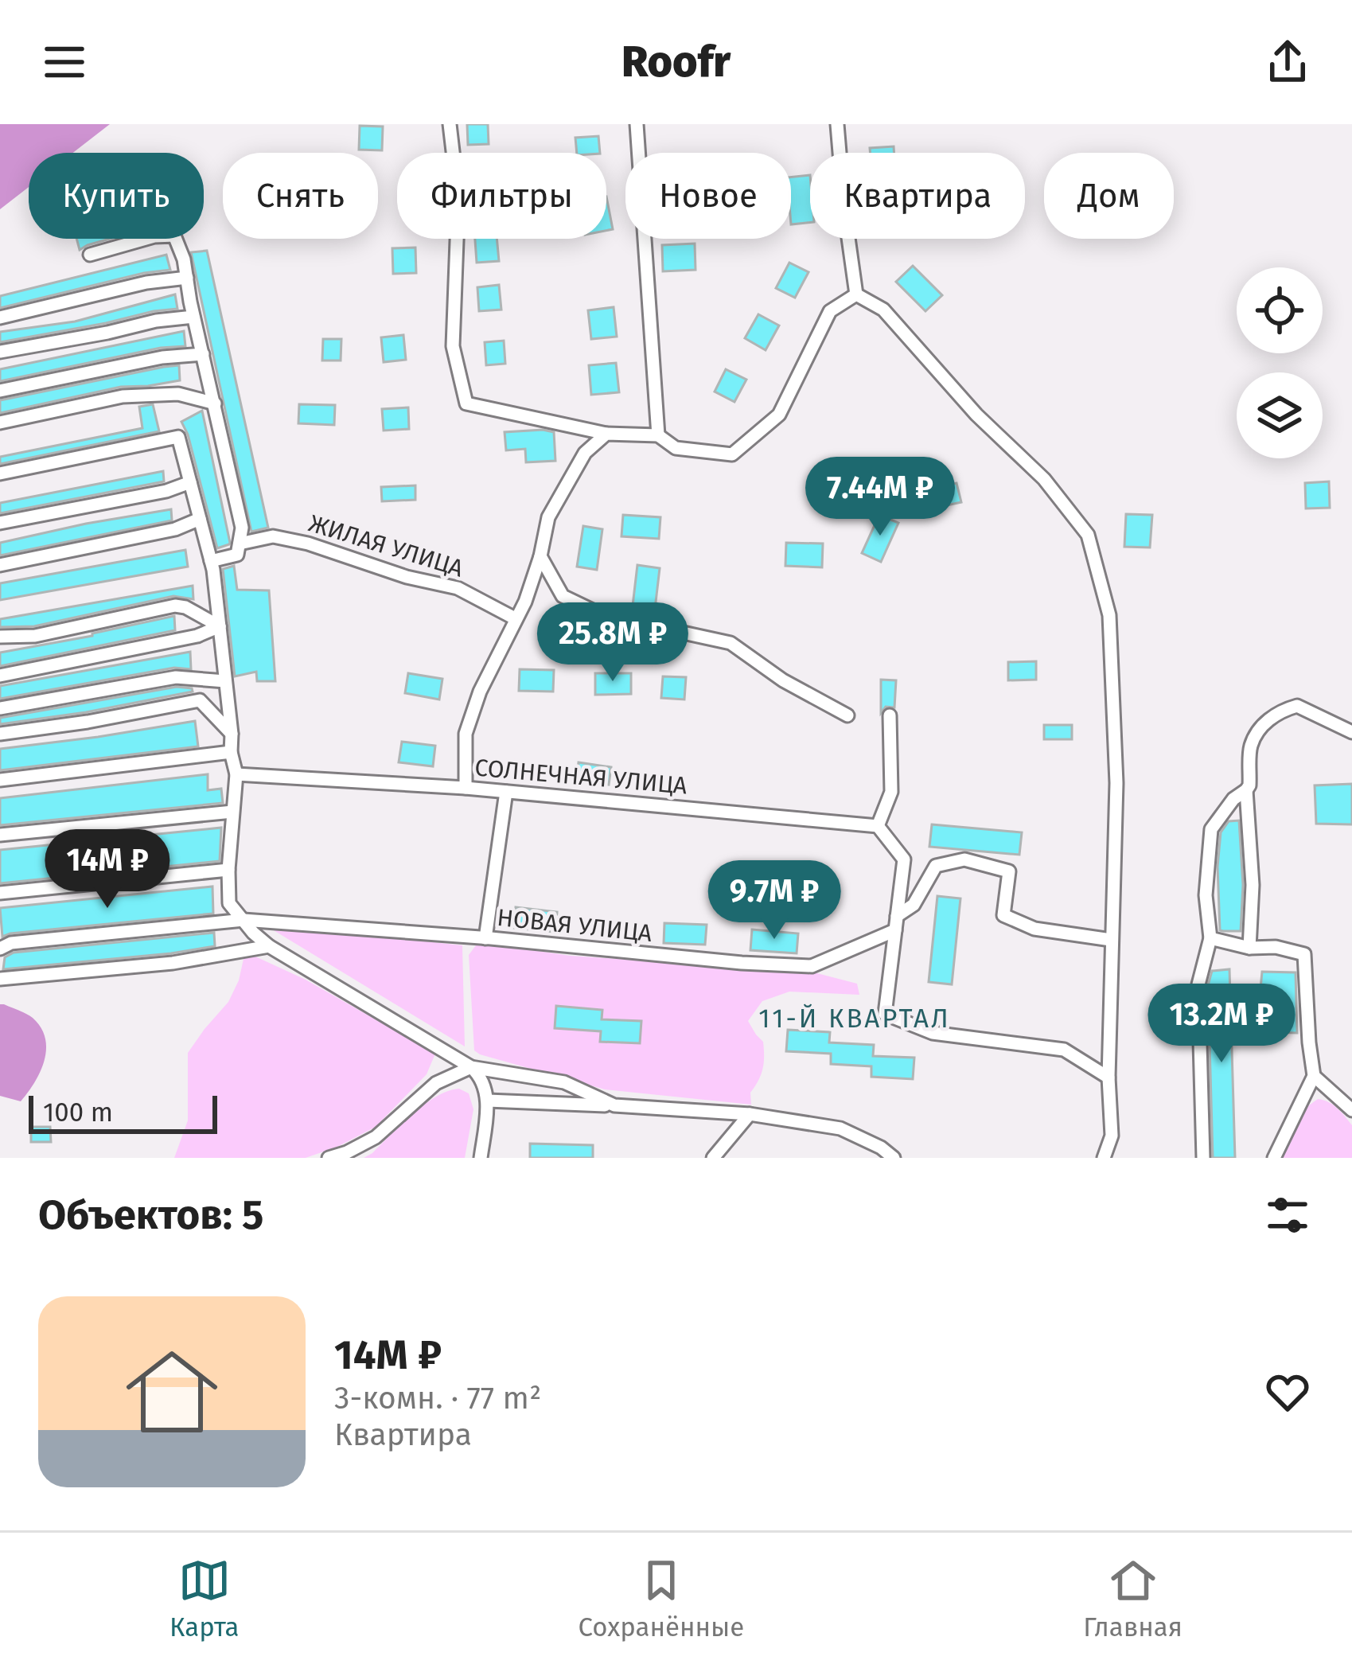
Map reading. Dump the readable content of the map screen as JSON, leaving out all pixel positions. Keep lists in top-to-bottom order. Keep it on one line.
{"streets":{"street":["ЖИЛАЯ УЛИЦА","СОЛНЕЧНАЯ УЛИЦА","НОВАЯ УЛИЦА"]},"districts":["11-Й КВАРТАЛ"],"scale_bar":"100 m","page":{"header":"Roofr","chip":["Купить","Снять","Фильтры","Новое","Квартира","Дом"],"price":["7.44M ₽","25.8M ₽","14M ₽","9.7M ₽","13.2M ₽"],"scale":"100 m","heading":"Объектов: 5","list":[{"name":"14M ₽","note":"3-комн. · 77 m² · Квартира"}],"tabs":["Карта","Сохранённые","Главная"]}}
